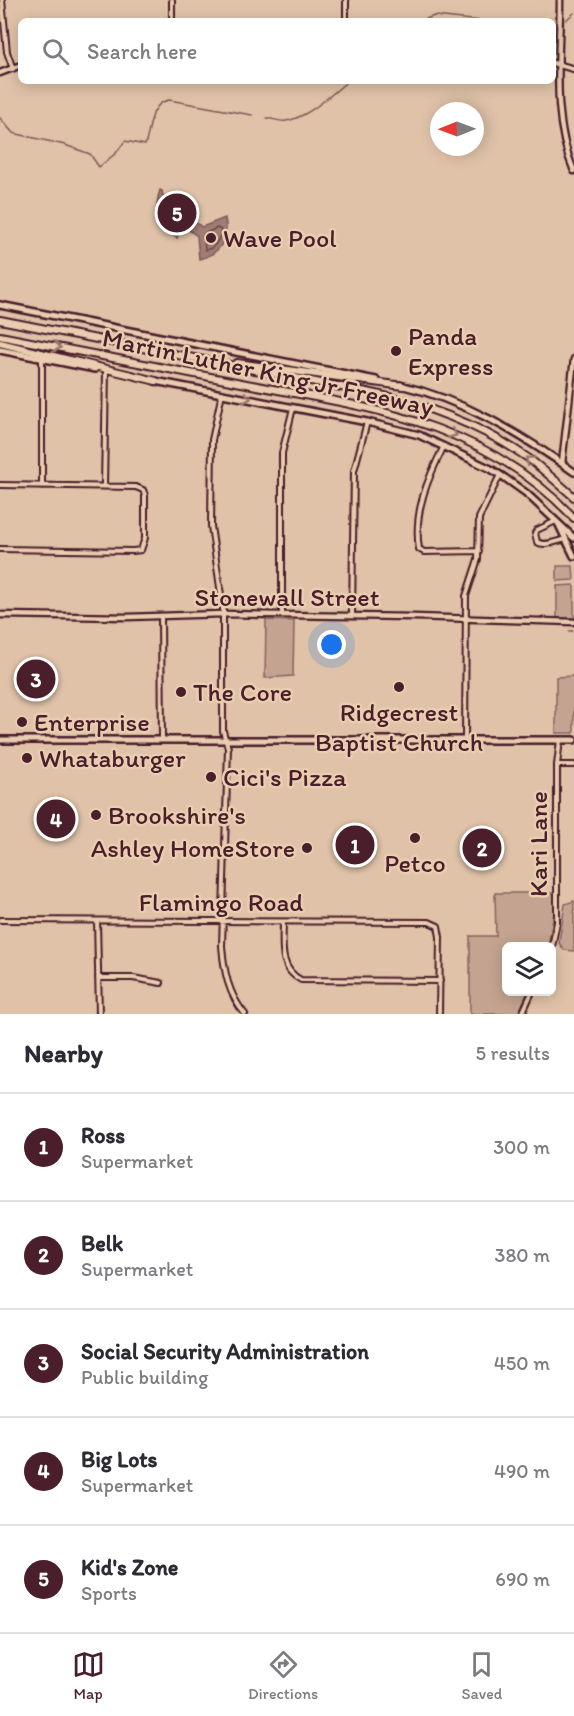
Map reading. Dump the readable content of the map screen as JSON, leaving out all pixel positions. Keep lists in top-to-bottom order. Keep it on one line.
{"streets":{"highway":["Martin Luther King Jr Freeway"],"street":["Stonewall Street","Kari Lane","Flamingo Road"]},"places":["Wave Pool","Panda Express","Ridgecrest Baptist Church","The Core","Enterprise","Whataburger","Cici's Pizza","Brookshire's","Petco","Ashley HomeStore"],"north":"left","page":{"search":"Search here","pins":["5","3","4","1","2"],"heading":["Nearby","5 results"],"list":[{"mark":"1","name":"Ross","note":"Supermarket","value":"300 m"},{"mark":"2","name":"Belk","note":"Supermarket","value":"380 m"},{"mark":"3","name":"Social Security Administration","note":"Public building","value":"450 m"},{"mark":"4","name":"Big Lots","note":"Supermarket","value":"490 m"},{"mark":"5","name":"Kid's Zone","note":"Sports","value":"690 m"}],"nav":["Map","Directions","Saved"]}}
